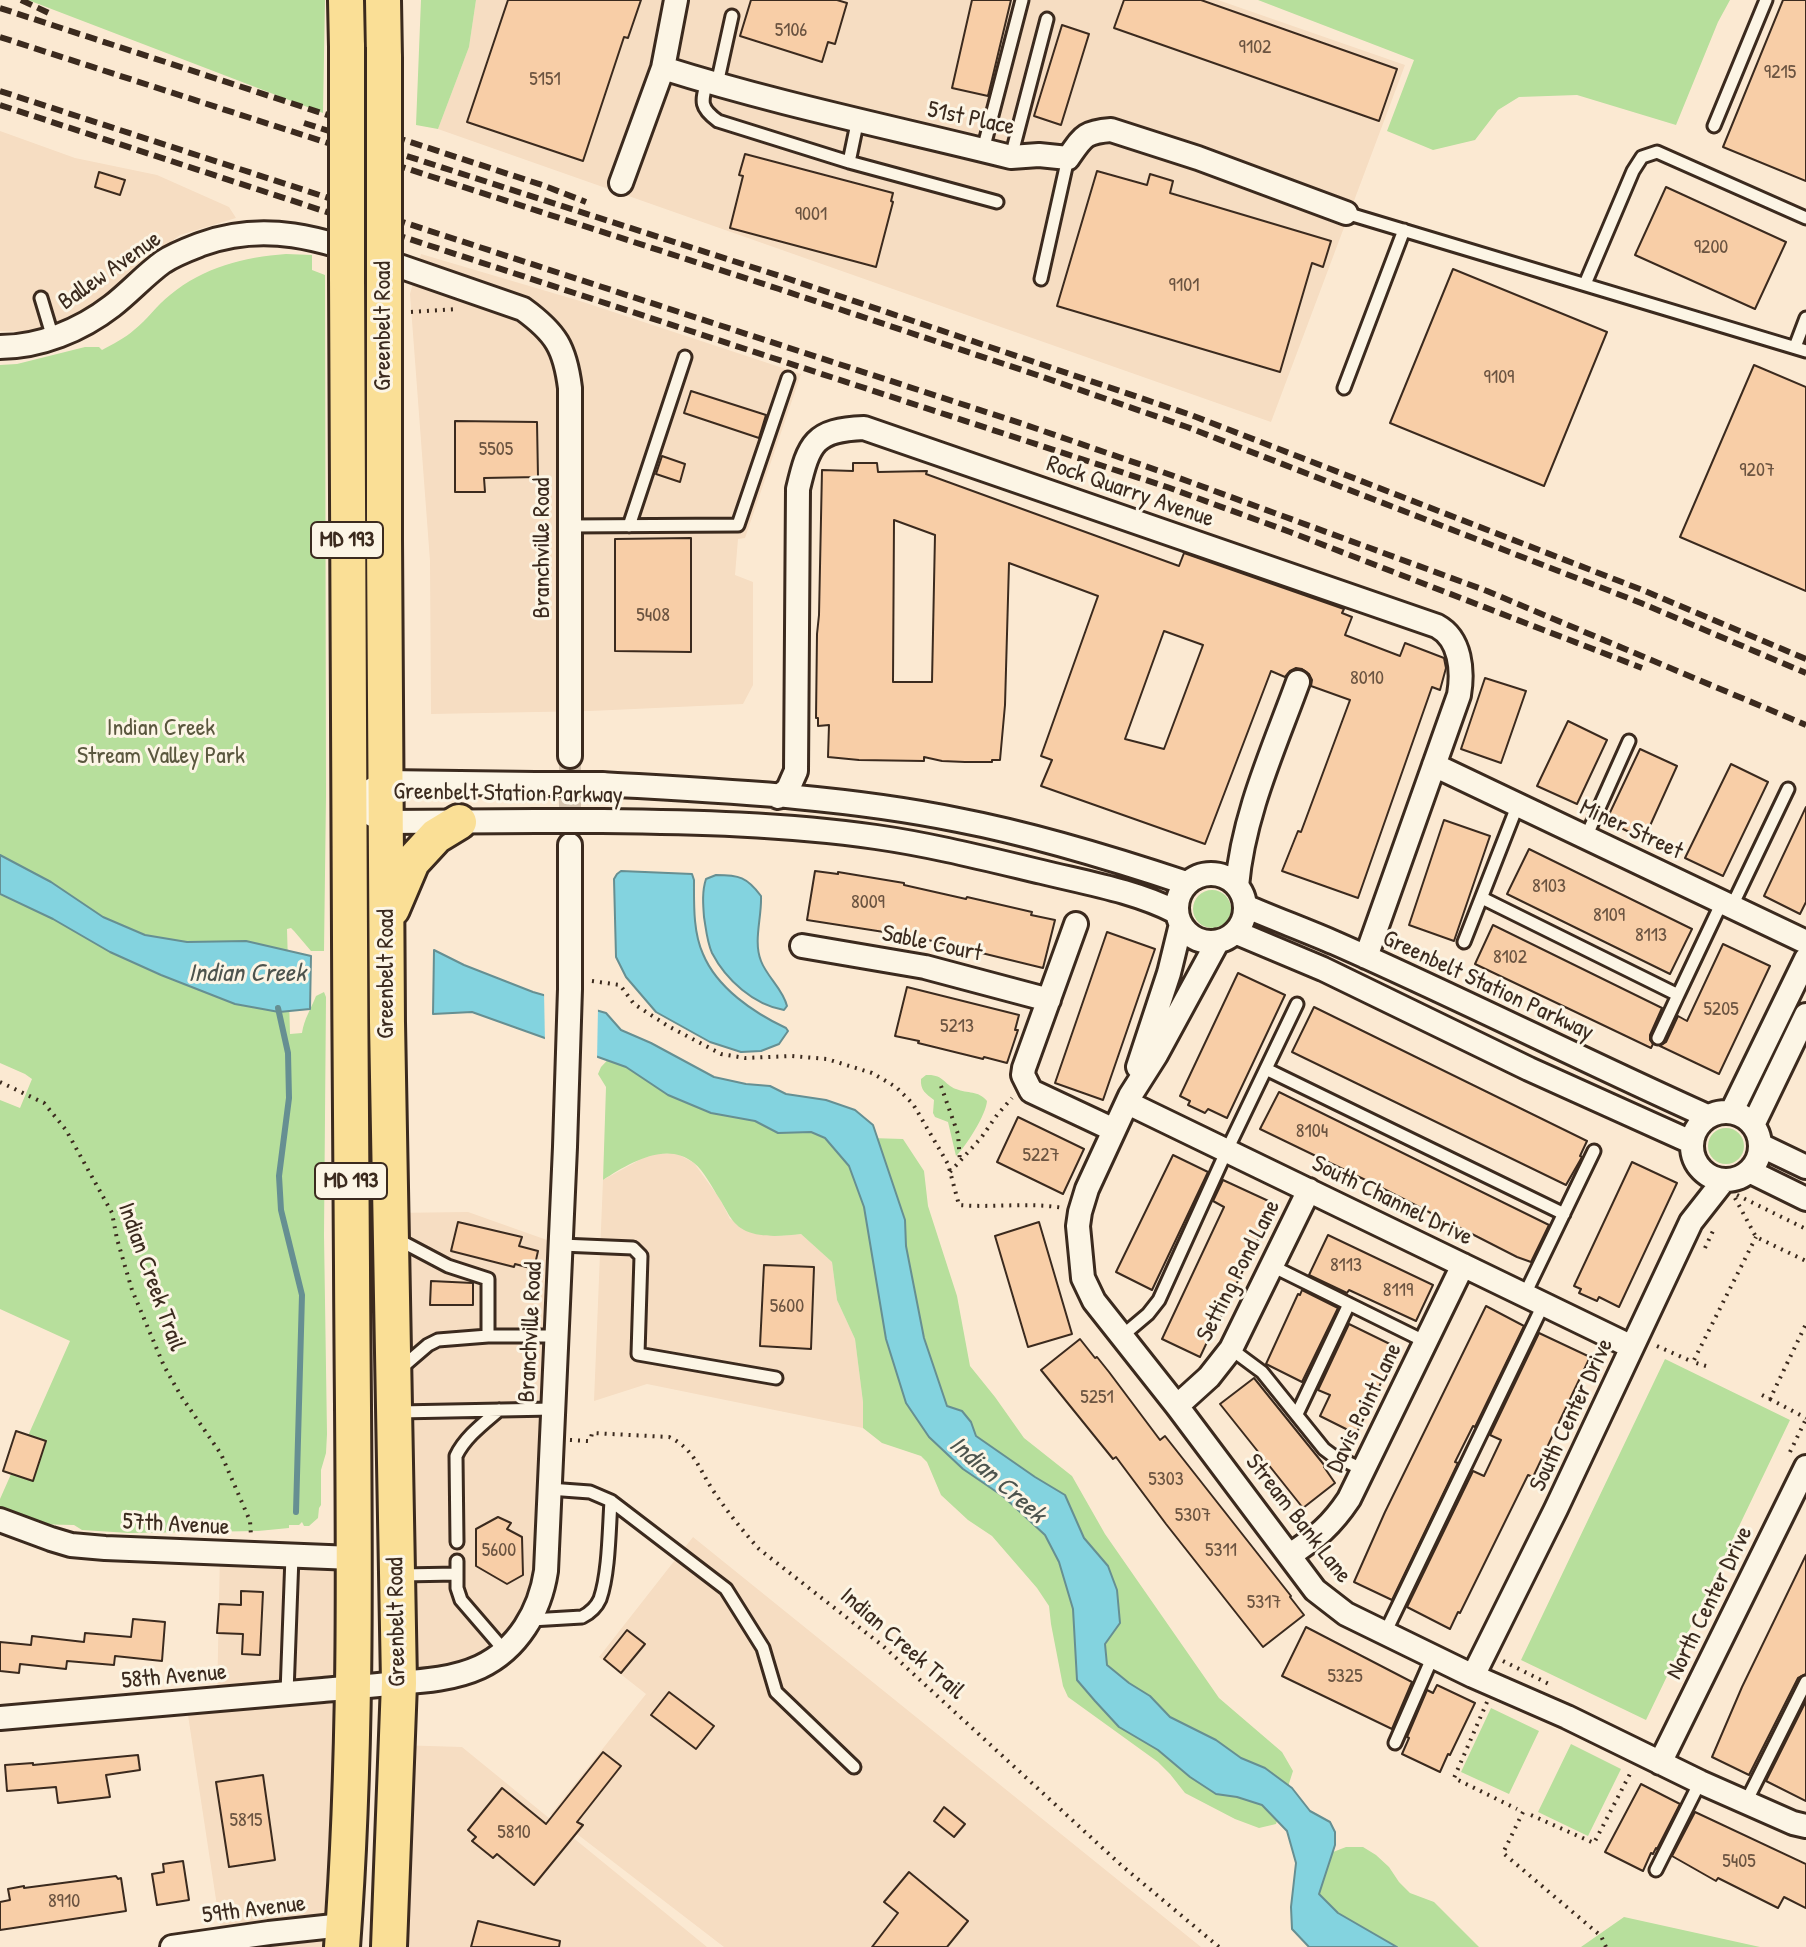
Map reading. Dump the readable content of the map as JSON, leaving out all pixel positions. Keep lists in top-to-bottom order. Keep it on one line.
{"streets":{"main road":["Greenbelt Road","MD 193"],"street":["51st Place","Ballew Avenue","Rock Quarry Avenue","Branchville Road","Greenbelt Station Parkway","Miner Street","Sable Court","South Channel Drive","Setting Pond Lane","Davis Point Lane","South Center Drive","Stream Bank Lane","57th Avenue","North Center Drive","58th Avenue","59th Avenue"],"path":["Indian Creek Trail"]},"crossings":[["Ballew Avenue","Branchville Road"],["Greenbelt Road","Branchville Road"],["Greenbelt Road","Greenbelt Station Parkway"],["Greenbelt Road","57th Avenue"],["Greenbelt Road","58th Avenue"],["Greenbelt Road","59th Avenue"],["Rock Quarry Avenue","Greenbelt Station Parkway"],["Rock Quarry Avenue","Miner Street"],["Branchville Road","Indian Creek Trail"],["Branchville Road","58th Avenue"],["Greenbelt Station Parkway","South Center Drive"],["Greenbelt Station Parkway","Stream Bank Lane"],["South Channel Drive","Setting Pond Lane"],["South Channel Drive","Davis Point Lane"],["South Channel Drive","South Center Drive"],["South Channel Drive","Stream Bank Lane"],["Setting Pond Lane","Stream Bank Lane"],["Indian Creek Trail","57th Avenue"],["Davis Point Lane","Stream Bank Lane"],["South Center Drive","Stream Bank Lane"],["Stream Bank Lane","North Center Drive"]],"water":["Indian Creek"],"parks":["Indian Creek Stream Valley Park"],"house_numbers":["5106","9102","9215","5151","9001","9200","9101","9109","5505","9207","5408","8010","8103","8009","8109","8113","8102","5205","5213","8104","5227","8113","8119","5600","5251","5303","5307","5600","5311","5317","5325","5815","5810","5405","8910"]}
